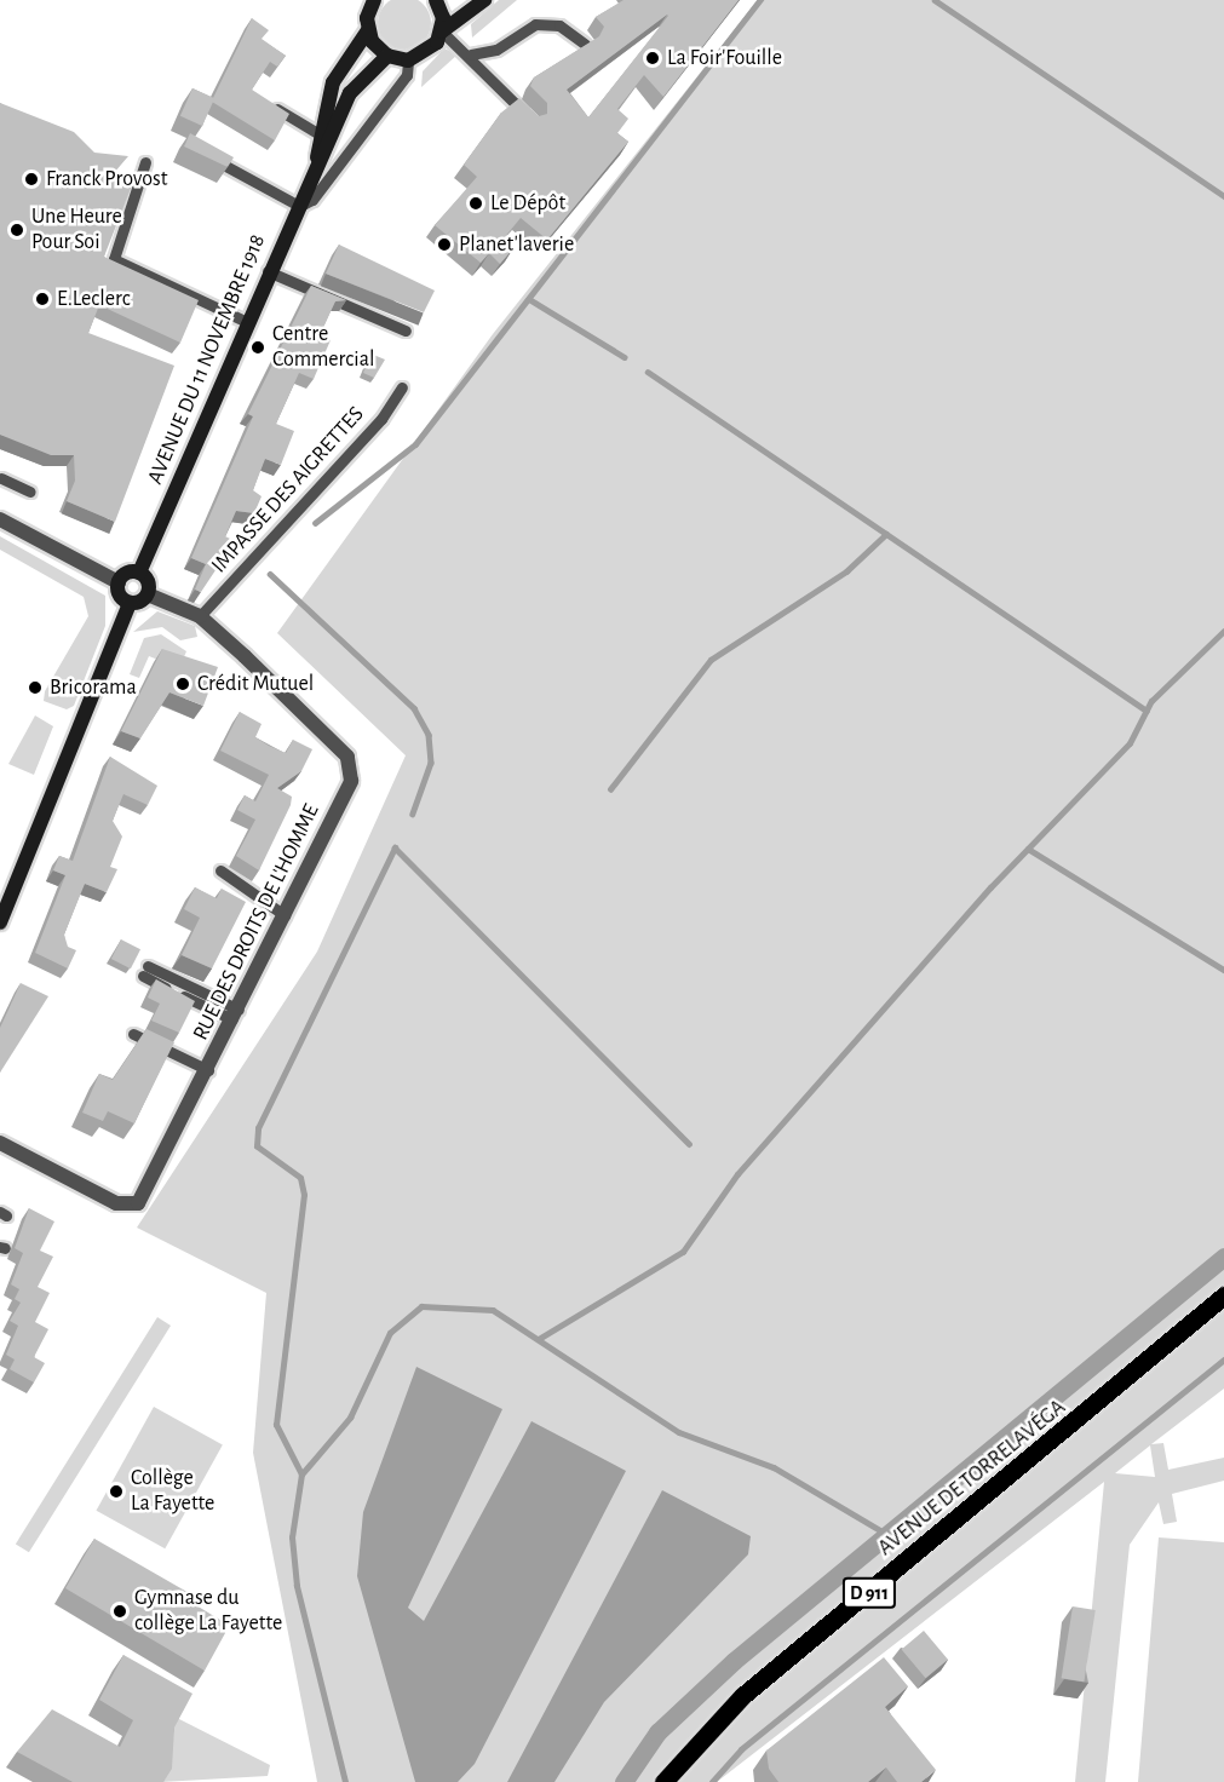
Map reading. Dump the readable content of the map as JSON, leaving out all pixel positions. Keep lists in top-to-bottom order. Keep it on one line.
{"streets":{"main road":["AVENUE DU 11 NOVEMBRE 1918","AVENUE DE TORRELAVÉGA","D 911"],"street":["RUE DES DROITS DE L'HOMME"],"lane":["IMPASSE DES AIGRETTES"]},"crossings":[["IMPASSE DES AIGRETTES","RUE DES DROITS DE L'HOMME"]],"places":["La Foir'Fouille","Franck Provost","Le Dépôt","Une Heure Pour Soi","Planet'laverie","E.Leclerc","Centre Commercial","Crédit Mutuel","Bricorama","Collège La Fayette","Gymnase du collège La Fayette"]}
